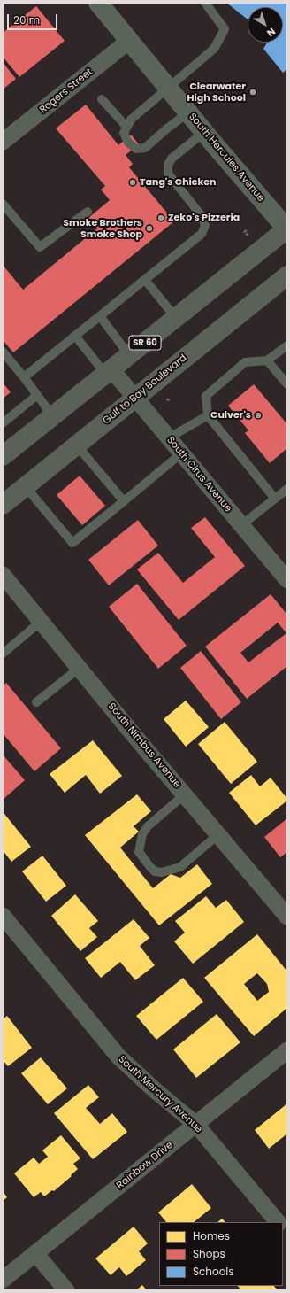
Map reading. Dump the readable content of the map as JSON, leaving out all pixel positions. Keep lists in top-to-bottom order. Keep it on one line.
{"streets":{"main road":["SR 60","Gulf to Bay Boulevard"],"street":["Rogers Street","South Hercules Avenue","South Cirus Avenue","South Nimbus Avenue","South Mercury Avenue","Rainbow Drive"]},"crossings":[["Rogers Street","South Hercules Avenue"],["South Hercules Avenue","SR 60"],["SR 60","South Cirus Avenue"],["Gulf to Bay Boulevard","South Cirus Avenue"],["South Mercury Avenue","Rainbow Drive"]],"places":["Clearwater High School","Tang's Chicken","Zeko's Pizzeria","Smoke Brothers Smoke Shop","Culver's"],"legend":["Homes","Shops","Schools"],"scale_bar":"20 m","north":"bottom right"}
